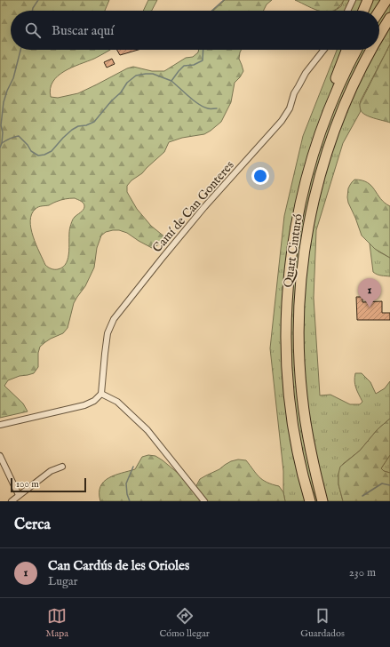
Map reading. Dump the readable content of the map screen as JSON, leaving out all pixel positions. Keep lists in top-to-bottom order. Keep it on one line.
{"streets":{"highway":["Quart Cinturó"],"street":["Camí de Can Gonteres"]},"scale_bar":"100 m","page":{"search":"Buscar aquí","pins":"1","scale":"100 m","heading":"Cerca","list":[{"mark":"1","name":"Can Cardús de les Orioles","note":"Lugar","value":"230 m"}],"nav":["Mapa","Cómo llegar","Guardados"]}}
